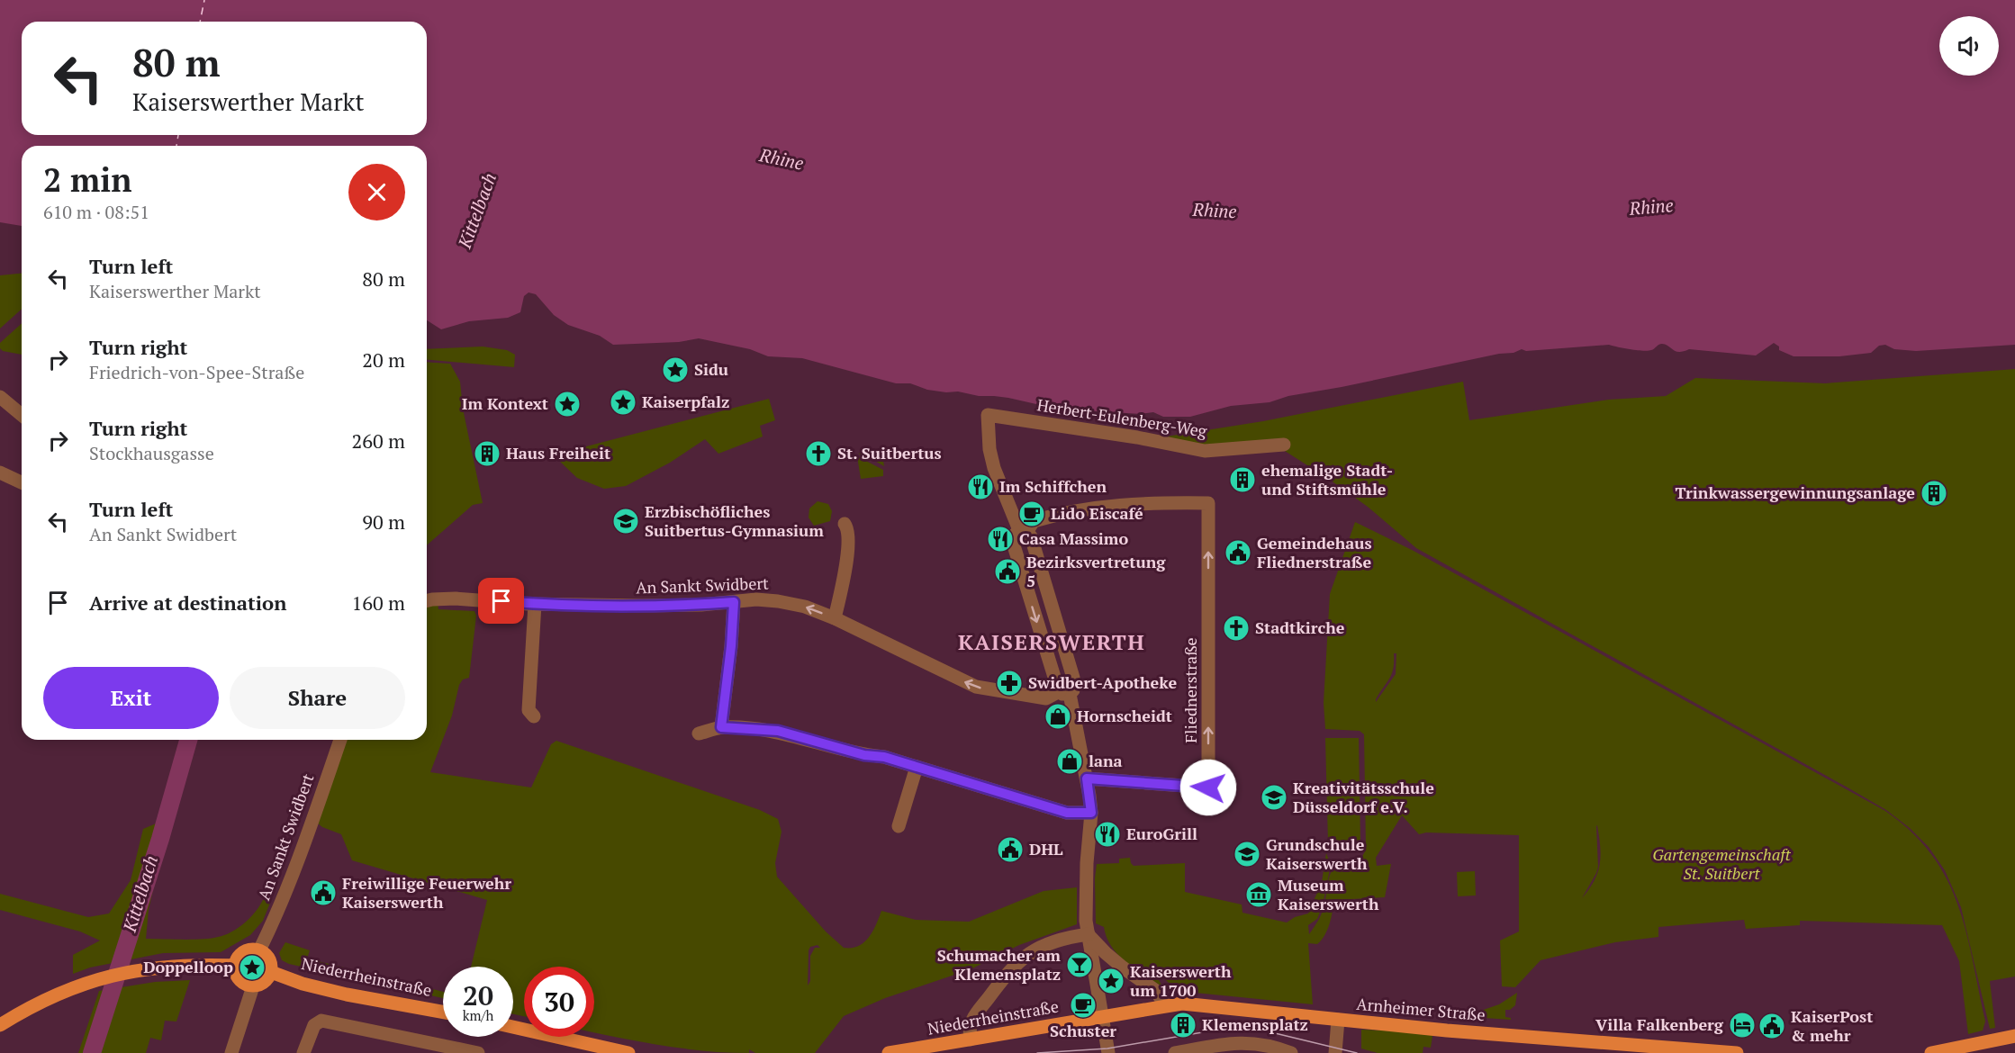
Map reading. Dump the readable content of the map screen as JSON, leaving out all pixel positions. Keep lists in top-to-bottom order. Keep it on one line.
{"streets":{"main road":["Niederrheinstraße","Arnheimer Straße"],"street":["Herbert-Eulenberg-Weg","An Sankt Swidbert","Fliednerstraße"]},"crossings":[["Herbert-Eulenberg-Weg","Fliednerstraße"],["An Sankt Swidbert","Niederrheinstraße"],["Niederrheinstraße","Arnheimer Straße"]],"districts":["KAISERSWERTH"],"water":["Rhine","Kittelbach"],"parks":["Gartengemeinschaft St. Suitbert"],"places":{"place":["Sidu","Kaiserpfalz","Im Kontext","Doppelloop","Kaiserswerth um 1700"],"building":["Haus Freiheit","ehemalige Stadt- und Stiftsmühle","Trinkwassergewinnungsanlage","Klemensplatz"],"church":["St. Suitbertus","Stadtkirche"],"restaurant":["Im Schiffchen","Casa Massimo","EuroGrill"],"cafe":["Lido Eiscafé","Schuster"],"school or university":["Erzbischöfliches Suitbertus-Gymnasium","Kreativitätsschule Düsseldorf e.V.","Grundschule Kaiserswerth"],"public building":["Gemeindehaus Fliednerstraße","Bezirksvertretung 5","DHL","Freiwillige Feuerwehr Kaiserswerth","KaiserPost & mehr"],"pharmacy":["Swidbert-Apotheke"],"shop":["Hornscheidt","lana"],"museum":["Museum Kaiserswerth"],"bar":["Schumacher am Klemensplatz"],"hotel":["Villa Falkenberg"]},"page":{"turn":["80 m","Kaiserswerther Markt"],"heading":["2 min","610 m · 08:51"],"list":[{"name":"Turn left","note":"Kaiserswerther Markt","value":"80 m"},{"name":"Turn right","note":"Friedrich-von-Spee-Straße","value":"20 m"},{"name":"Turn right","note":"Stockhausgasse","value":"260 m"},{"name":"Turn left","note":"An Sankt Swidbert","value":"90 m"},{"name":"Arrive at destination","value":"160 m"}],"buttons":["Exit","Share"],"speed":"20 km/h","limit":"30"}}
